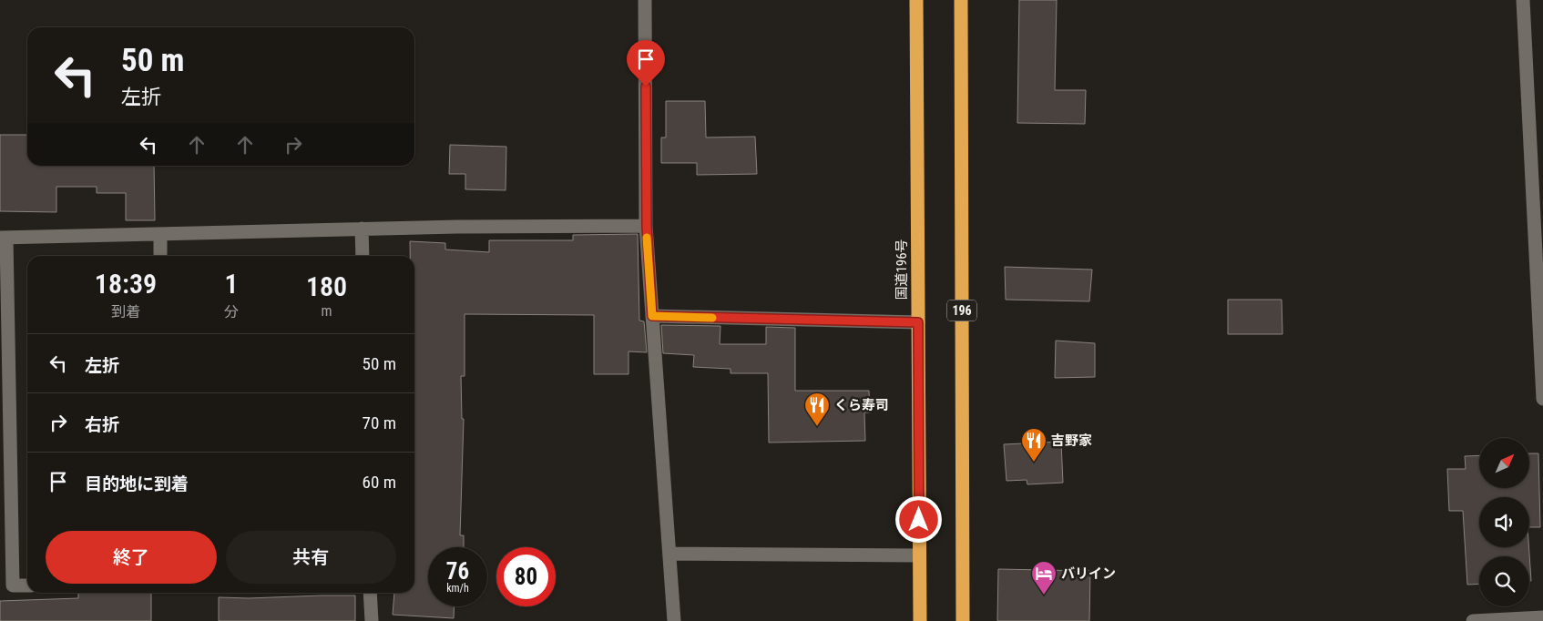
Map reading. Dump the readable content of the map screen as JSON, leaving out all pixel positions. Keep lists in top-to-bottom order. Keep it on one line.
{"streets":{"highway":["国道196号","196"]},"places":{"restaurant":["くら寿司","吉野家"],"hotel":["バリイン"]},"north":"top right","page":{"turn":["50 m","左折"],"eta":["18:39","到着","1","分","180","m"],"list":[{"name":"左折","value":"50 m"},{"name":"右折","value":"70 m"},{"name":"目的地に到着","value":"60 m"}],"buttons":["終了","共有"],"speed":"76 km/h","limit":"80"}}
